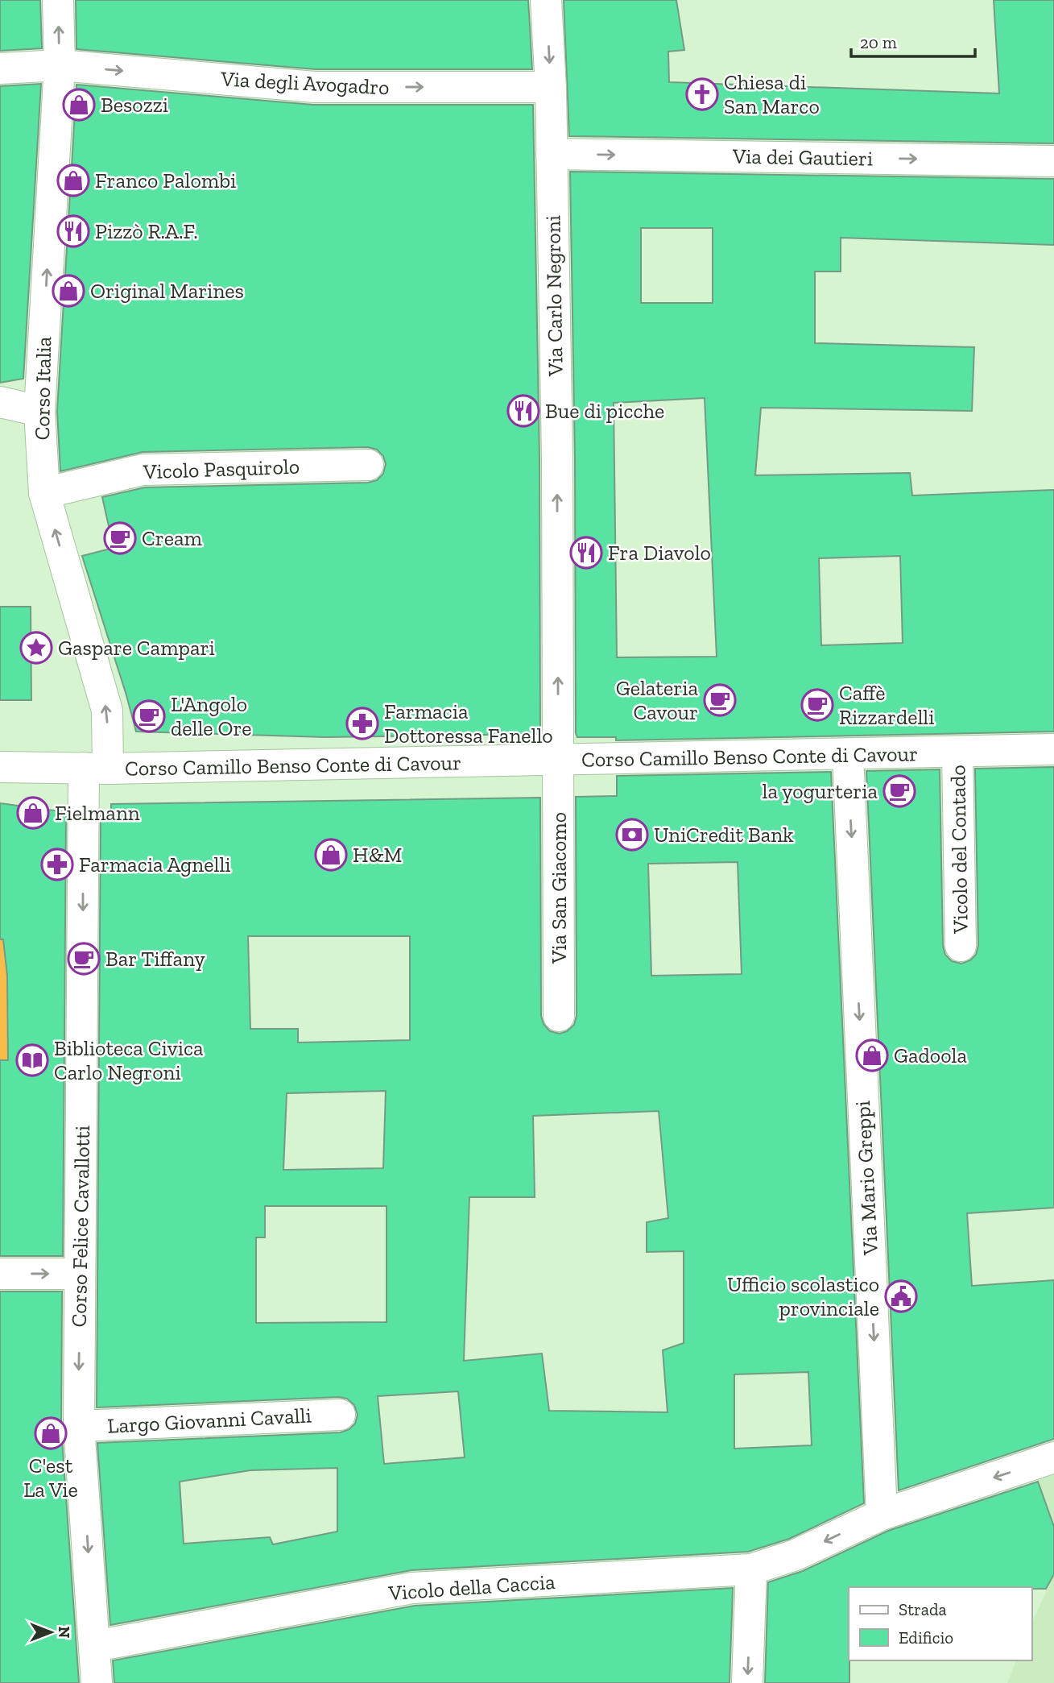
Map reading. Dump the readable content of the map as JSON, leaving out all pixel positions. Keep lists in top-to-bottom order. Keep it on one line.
{"streets":{"street":["Via degli Avogadro","Via dei Gautieri","Via Carlo Negroni","Corso Italia","Vicolo Pasquirolo","Corso Camillo Benso Conte di Cavour","Vicolo del Contado","Via San Giacomo","Via Mario Greppi","Corso Felice Cavallotti","Largo Giovanni Cavalli","Vicolo della Caccia"]},"crossings":[["Via degli Avogadro","Via Carlo Negroni"],["Via degli Avogadro","Corso Italia"],["Via dei Gautieri","Via Carlo Negroni"],["Via Carlo Negroni","Corso Camillo Benso Conte di Cavour"],["Via Carlo Negroni","Via San Giacomo"],["Corso Italia","Vicolo Pasquirolo"],["Corso Italia","Corso Camillo Benso Conte di Cavour"],["Corso Italia","Corso Felice Cavallotti"],["Corso Camillo Benso Conte di Cavour","Vicolo del Contado"],["Corso Camillo Benso Conte di Cavour","Via San Giacomo"],["Corso Camillo Benso Conte di Cavour","Via Mario Greppi"],["Corso Camillo Benso Conte di Cavour","Corso Felice Cavallotti"],["Corso Felice Cavallotti","Largo Giovanni Cavalli"],["Corso Felice Cavallotti","Vicolo della Caccia"]],"one_way":["Via degli Avogadro","Via dei Gautieri","Corso Italia","Via Mario Greppi","Corso Felice Cavallotti"],"places":{"church":["Chiesa di San Marco"],"shop":["Besozzi","Franco Palombi","Original Marines","Fielmann","H&M","Gadoola","C'est La Vie"],"restaurant":["Pizzò R.A.F.","Bue di picche","Fra Diavolo"],"cafe":["Cream","Gelateria Cavour","Caffè Rizzardelli","L'Angolo delle Ore","la yogurteria","Bar Tiffany"],"place":["Gaspare Campari"],"pharmacy":["Farmacia Dottoressa Fanello","Farmacia Agnelli"],"bank":["UniCredit Bank"],"library":["Biblioteca Civica Carlo Negroni"],"public building":["Ufficio scolastico provinciale"]},"legend":["Strada","Edificio"],"scale_bar":"20 m","north":"right"}
